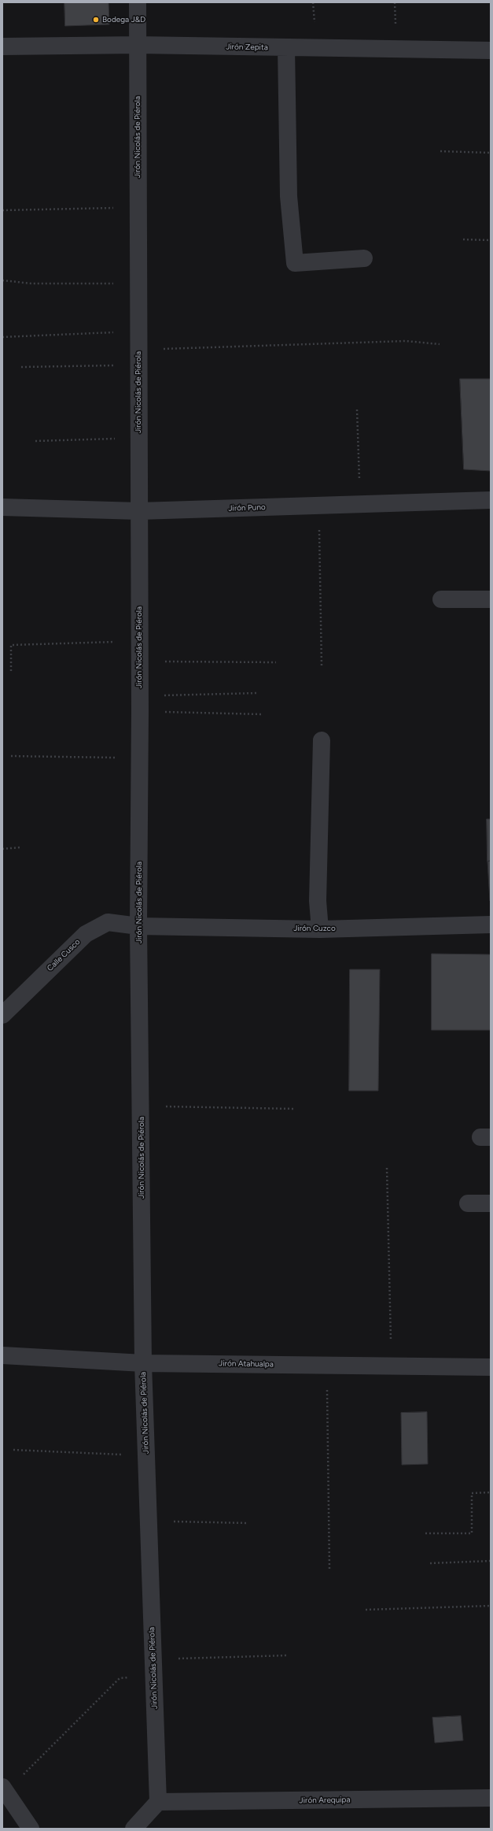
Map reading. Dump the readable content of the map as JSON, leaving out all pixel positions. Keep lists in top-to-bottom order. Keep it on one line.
{"streets":{"street":["Jirón Zepita","Jirón Nicolás de Piérola","Jirón Puno","Jirón Cuzco","Calle Cusco","Jirón Atahualpa","Jirón Arequipa"]},"crossings":[["Jirón Zepita","Jirón Nicolás de Piérola"],["Jirón Nicolás de Piérola","Jirón Puno"],["Jirón Nicolás de Piérola","Jirón Cuzco"],["Jirón Nicolás de Piérola","Calle Cusco"],["Jirón Nicolás de Piérola","Jirón Atahualpa"],["Jirón Nicolás de Piérola","Jirón Arequipa"],["Jirón Cuzco","Calle Cusco"]],"places":["Bodega J&D"]}
